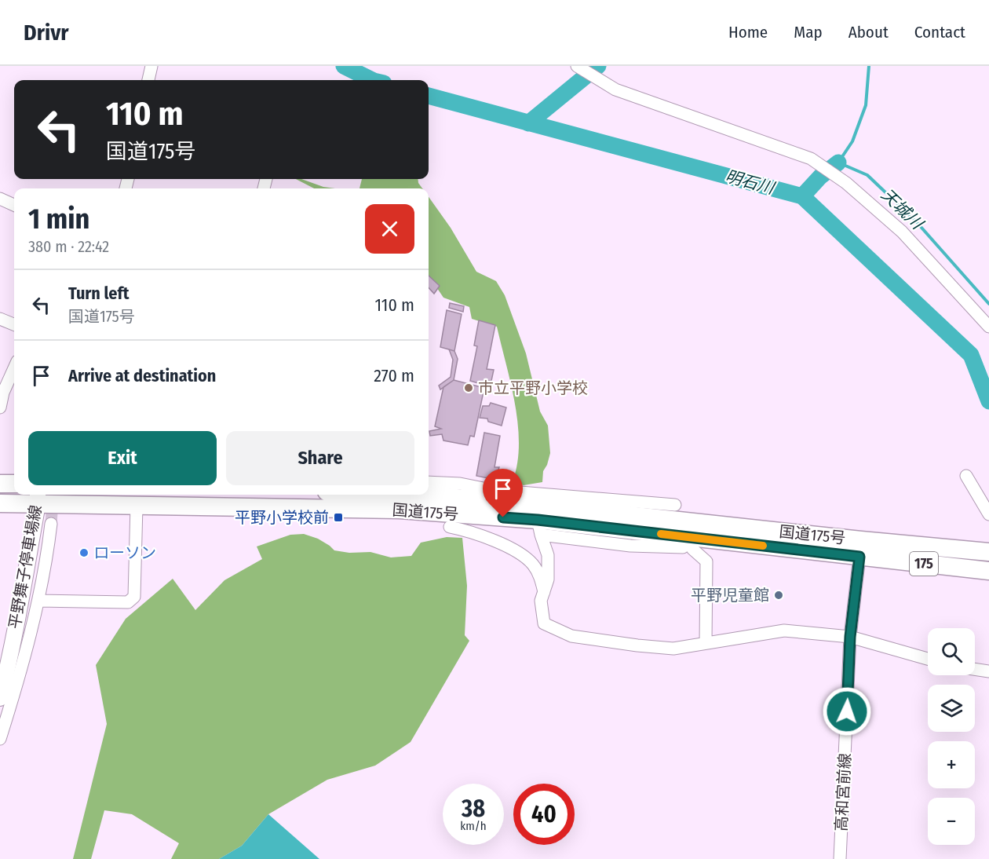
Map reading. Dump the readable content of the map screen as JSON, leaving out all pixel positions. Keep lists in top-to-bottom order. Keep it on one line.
{"streets":{"highway":["国道175号","175"],"main road":["平野舞子停車場線"],"street":["高和宮前線"]},"crossings":[["国道175号","平野舞子停車場線"],["国道175号","高和宮前線"]],"water":["明石川","天城川"],"places":{"other":["市立平野小学校","ローソン","平野児童館"],"transit":["平野小学校前"]},"page":{"header":"Drivr","nav":["Home","Map","About","Contact"],"turn":["110 m","国道175号"],"heading":["1 min","380 m · 22:42"],"list":[{"name":"Turn left","note":"国道175号","value":"110 m"},{"name":"Arrive at destination","value":"270 m"}],"buttons":["Exit","Share"],"map_buttons":["+","−"],"speed":"38 km/h","limit":"40"}}
